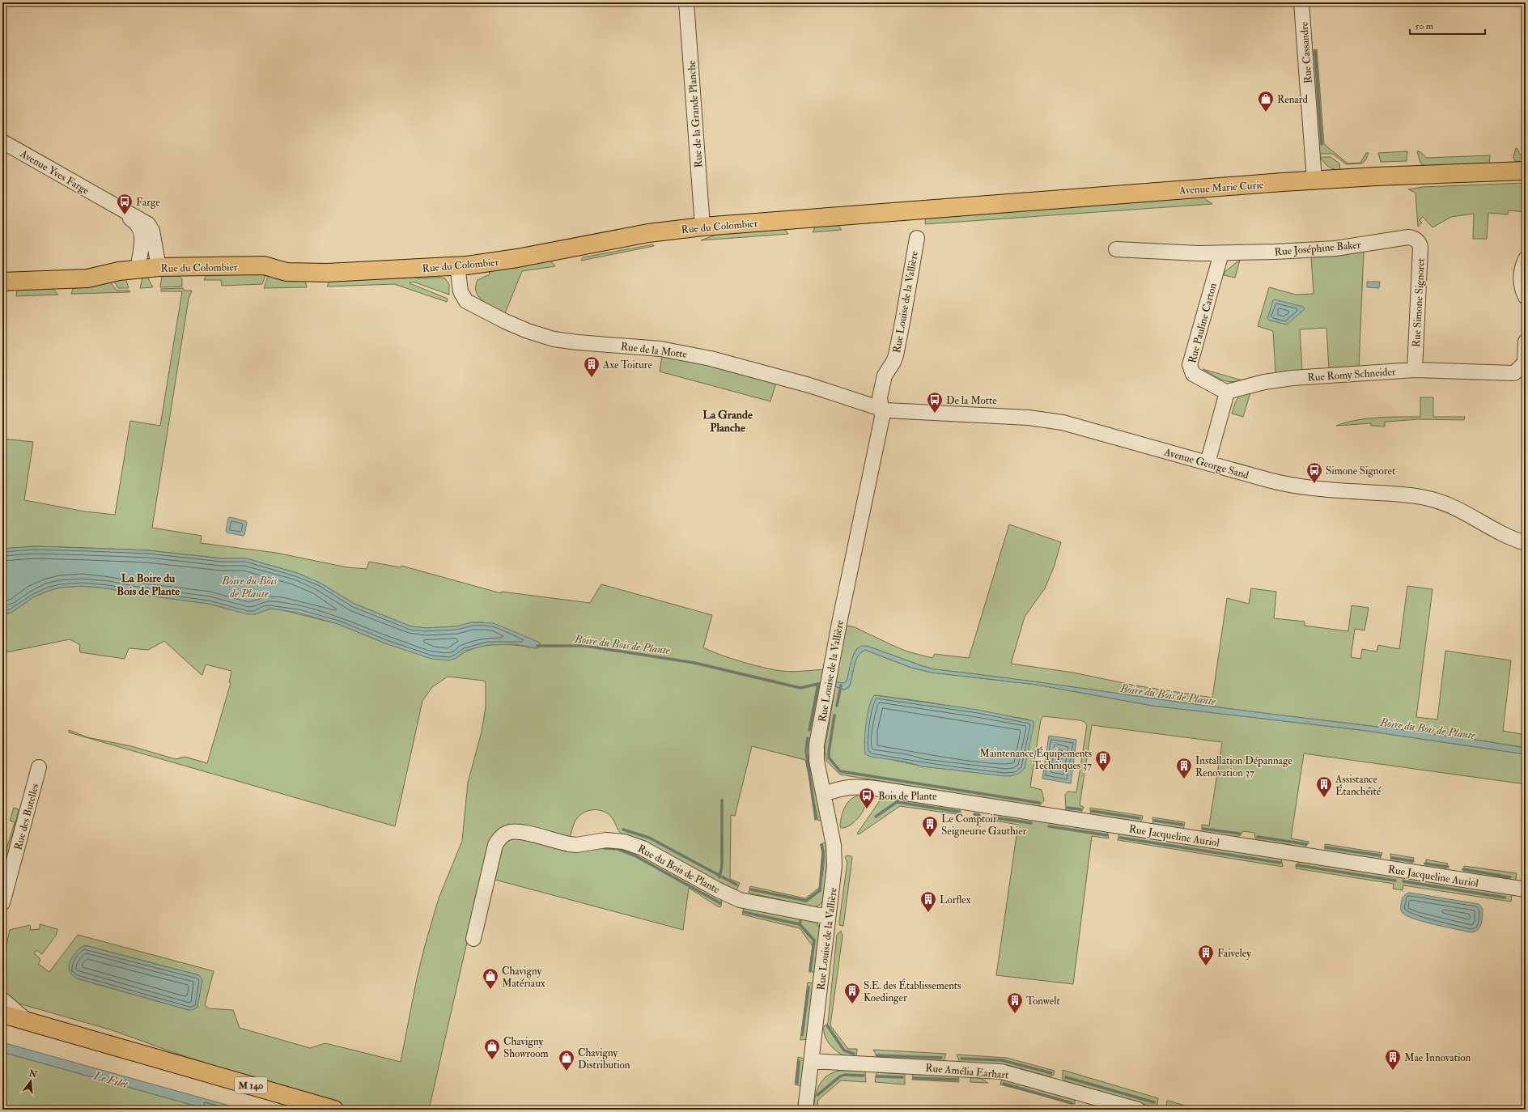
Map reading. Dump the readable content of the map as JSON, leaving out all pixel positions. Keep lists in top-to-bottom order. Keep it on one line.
{"streets":{"main road":["Avenue Marie Curie","Rue du Colombier","M 140"],"street":["Rue Cassandre","Rue de la Grande Planche","Avenue Yves Farge","Rue Joséphine Baker","Rue Louise de la Vallière","Rue Simone Signoret","Rue Pauline Carton","Rue de la Motte","Rue Romy Schneider","Avenue George Sand","Rue des Butelles","Rue Jacqueline Auriol","Rue du Bois de Plante","Rue Amélia Earhart"]},"crossings":[["Rue Cassandre","Avenue Marie Curie"],["Rue de la Grande Planche","Rue du Colombier"],["Avenue Yves Farge","Rue du Colombier"],["Avenue Marie Curie","Rue du Colombier"],["Rue du Colombier","Rue de la Motte"],["Rue Joséphine Baker","Rue Simone Signoret"],["Rue Joséphine Baker","Rue Pauline Carton"],["Rue Louise de la Vallière","Rue de la Motte"],["Rue Louise de la Vallière","Avenue George Sand"],["Rue Louise de la Vallière","Rue Jacqueline Auriol"],["Rue Louise de la Vallière","Rue du Bois de Plante"],["Rue Louise de la Vallière","Rue Amélia Earhart"],["Rue Simone Signoret","Rue Romy Schneider"],["Rue Pauline Carton","Rue Romy Schneider"],["Rue de la Motte","Avenue George Sand"]],"districts":["La Grande Planche","La Boire du Bois de Plante"],"water":["Boire du Bois de Plante","Le Filet"],"places":{"shop":["Renard","Chavigny Matériaux","Chavigny Showroom","Chavigny Distribution"],"bus stop":["Farge","De la Motte","Simone Signoret","Bois de Plante"],"building":["Axe Toiture","Maintenance Équipements Techniques 37","Installation Dépannage Renovation 37","Assistance Étanchéïté","Le Comptoir Seigneurie Gauthier","Lorflex","Faiveley","S.E. des Établissements Koedinger","Tonwelt","Mae Innovation"]},"scale_bar":"50 m","north":"top"}
